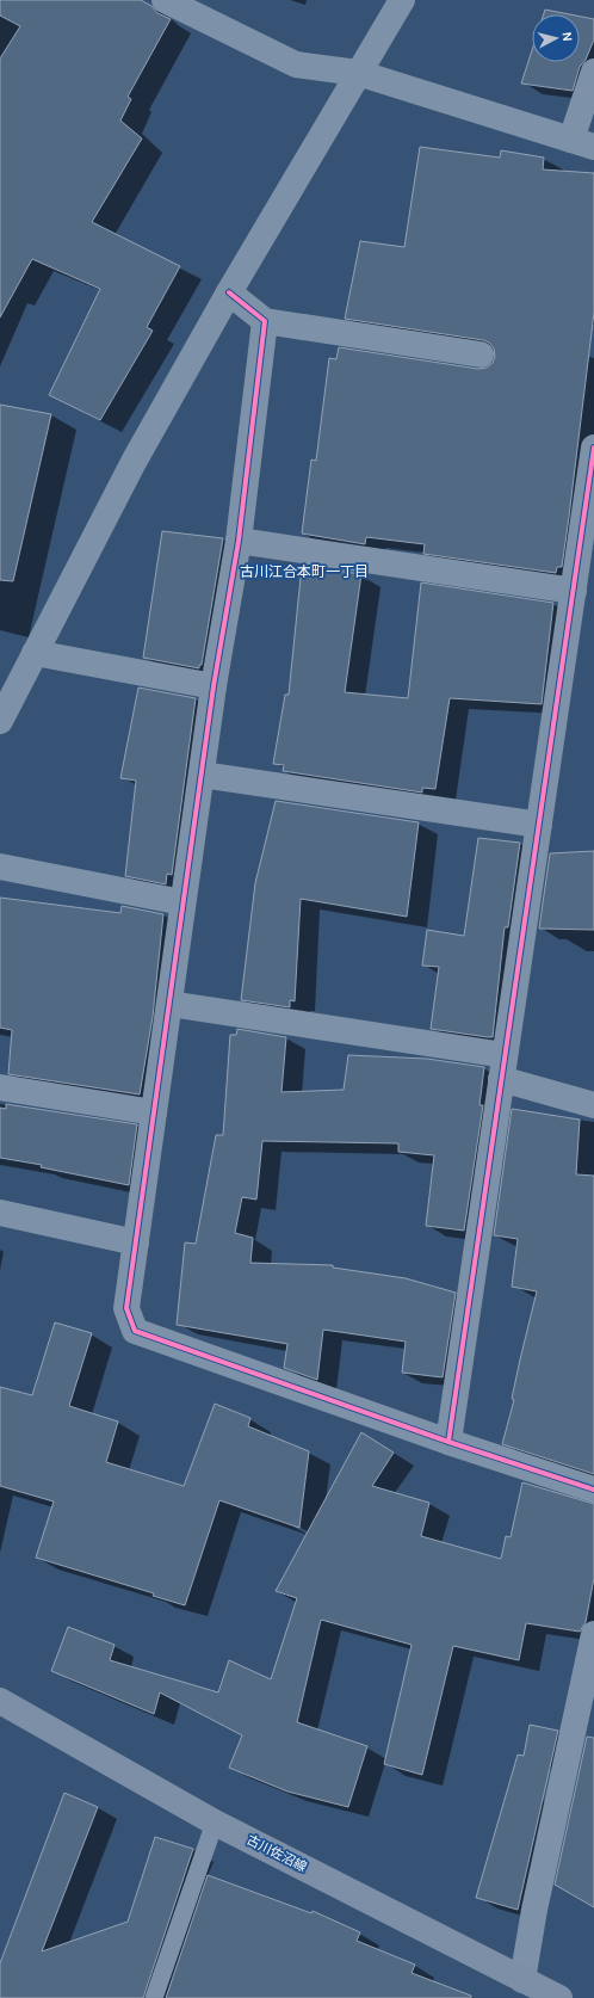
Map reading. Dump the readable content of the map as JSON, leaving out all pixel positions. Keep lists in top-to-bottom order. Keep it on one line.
{"streets":{"main road":["古川佐沼線"]},"districts":["古川江合本町一丁目"],"north":"right"}
